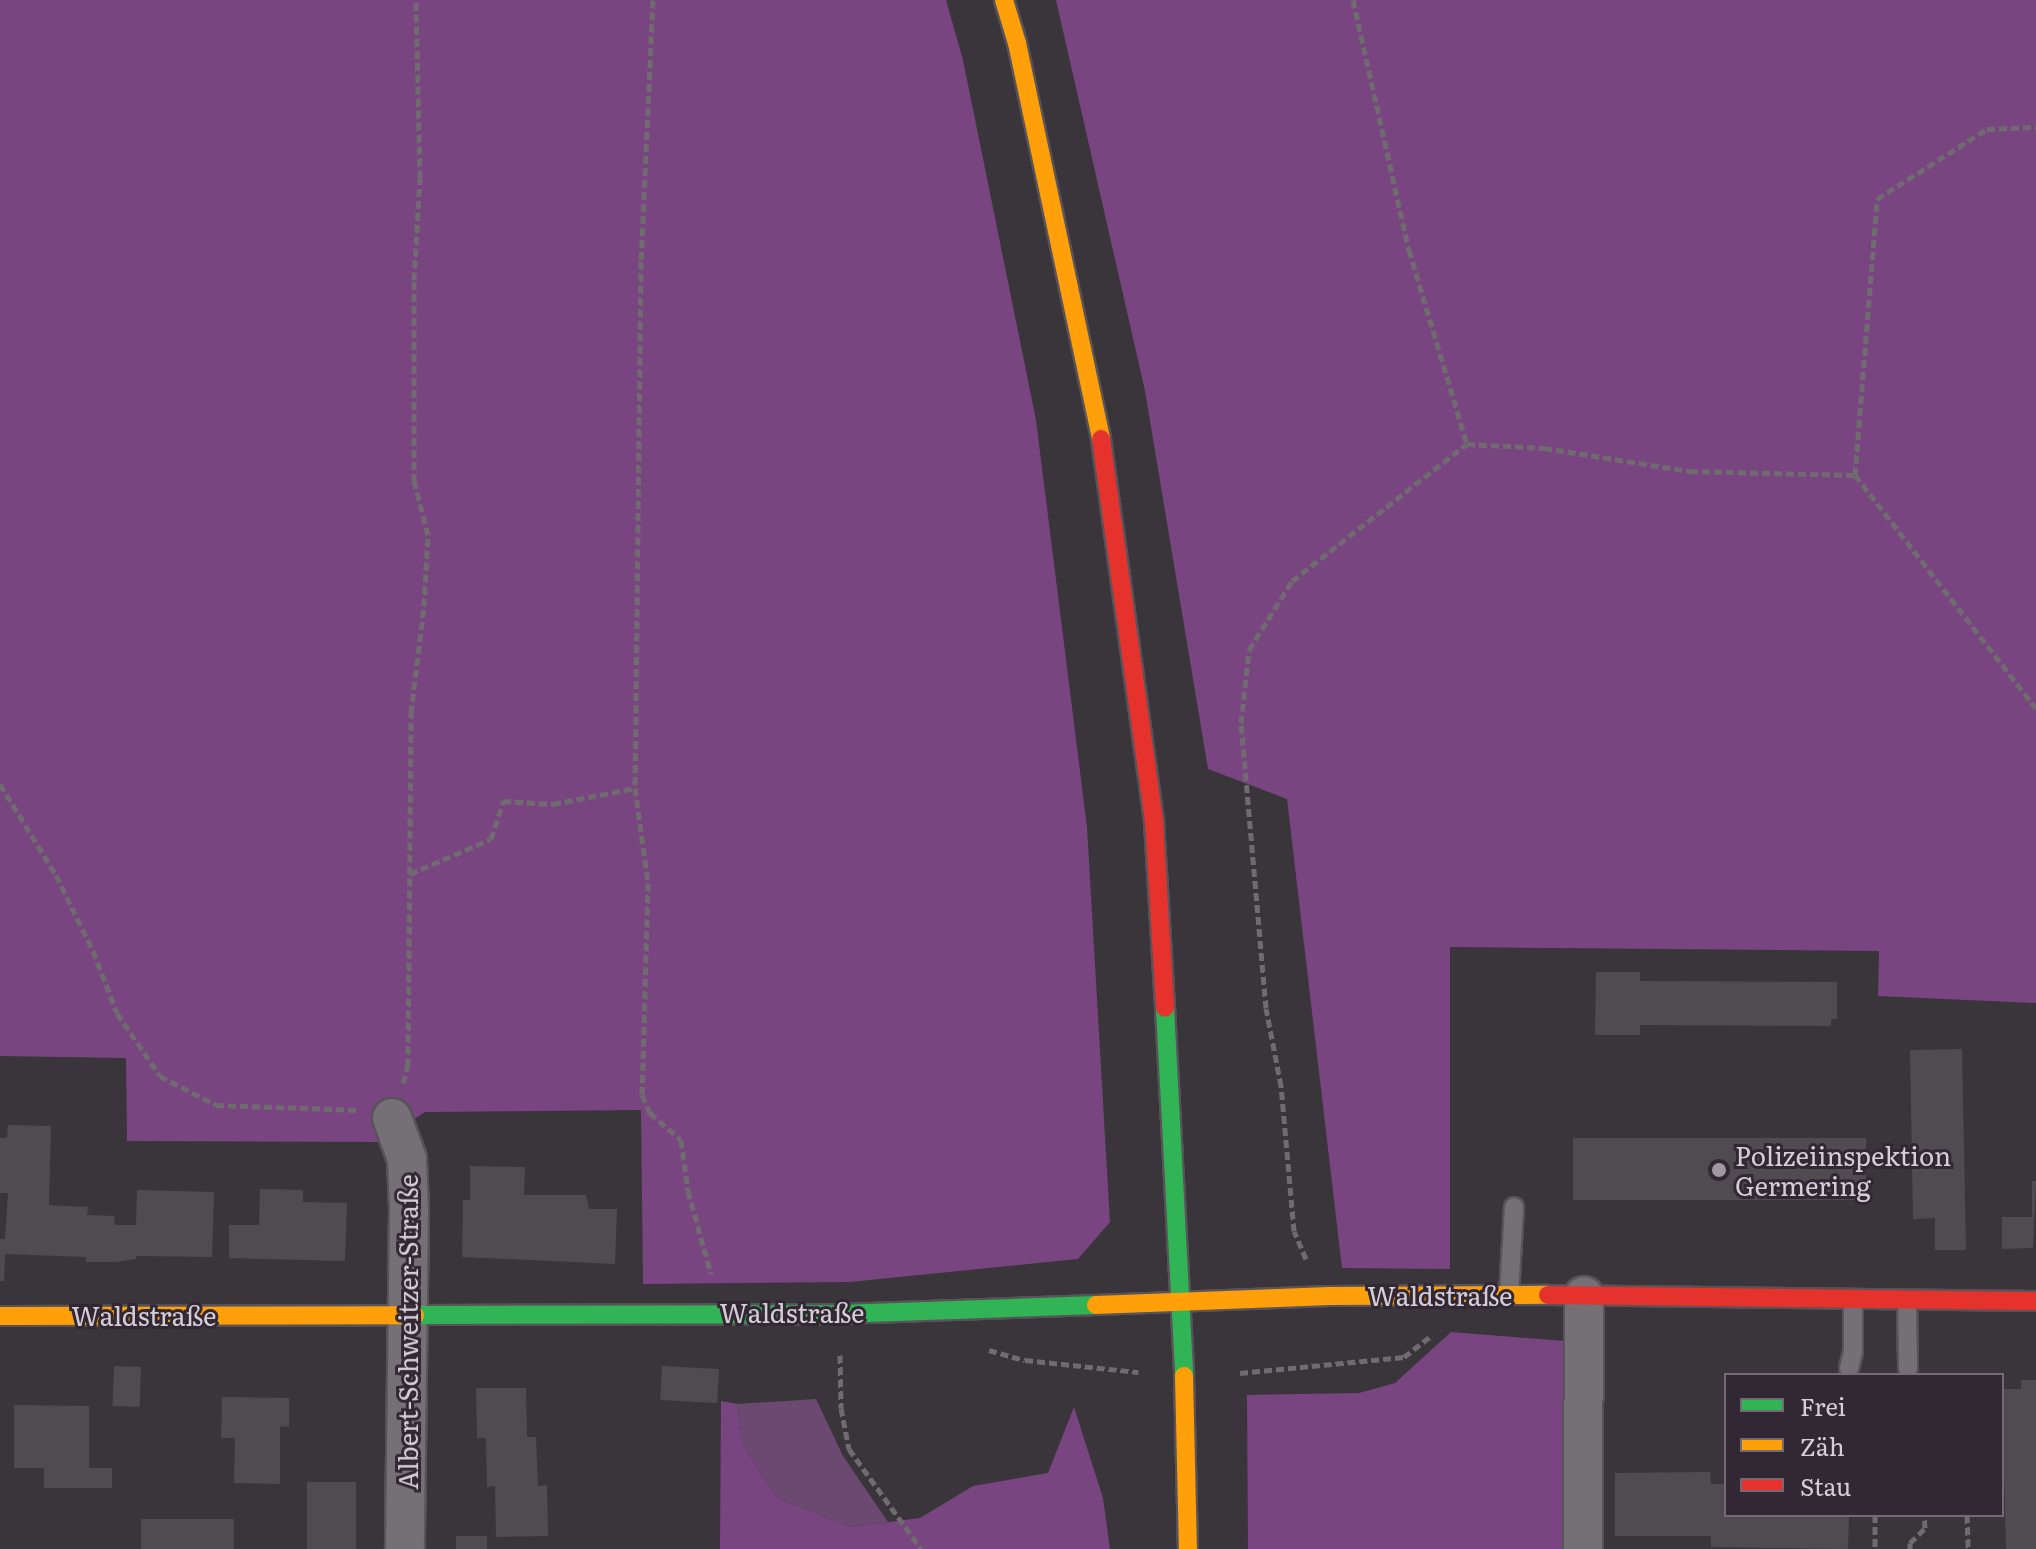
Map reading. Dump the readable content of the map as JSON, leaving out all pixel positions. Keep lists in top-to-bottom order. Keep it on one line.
{"streets":{"street":["Waldstraße","Albert-Schweitzer-Straße"]},"crossings":[["Waldstraße","Albert-Schweitzer-Straße"]],"places":["Polizeiinspektion Germering"],"legend":["Frei","Zäh","Stau"]}
